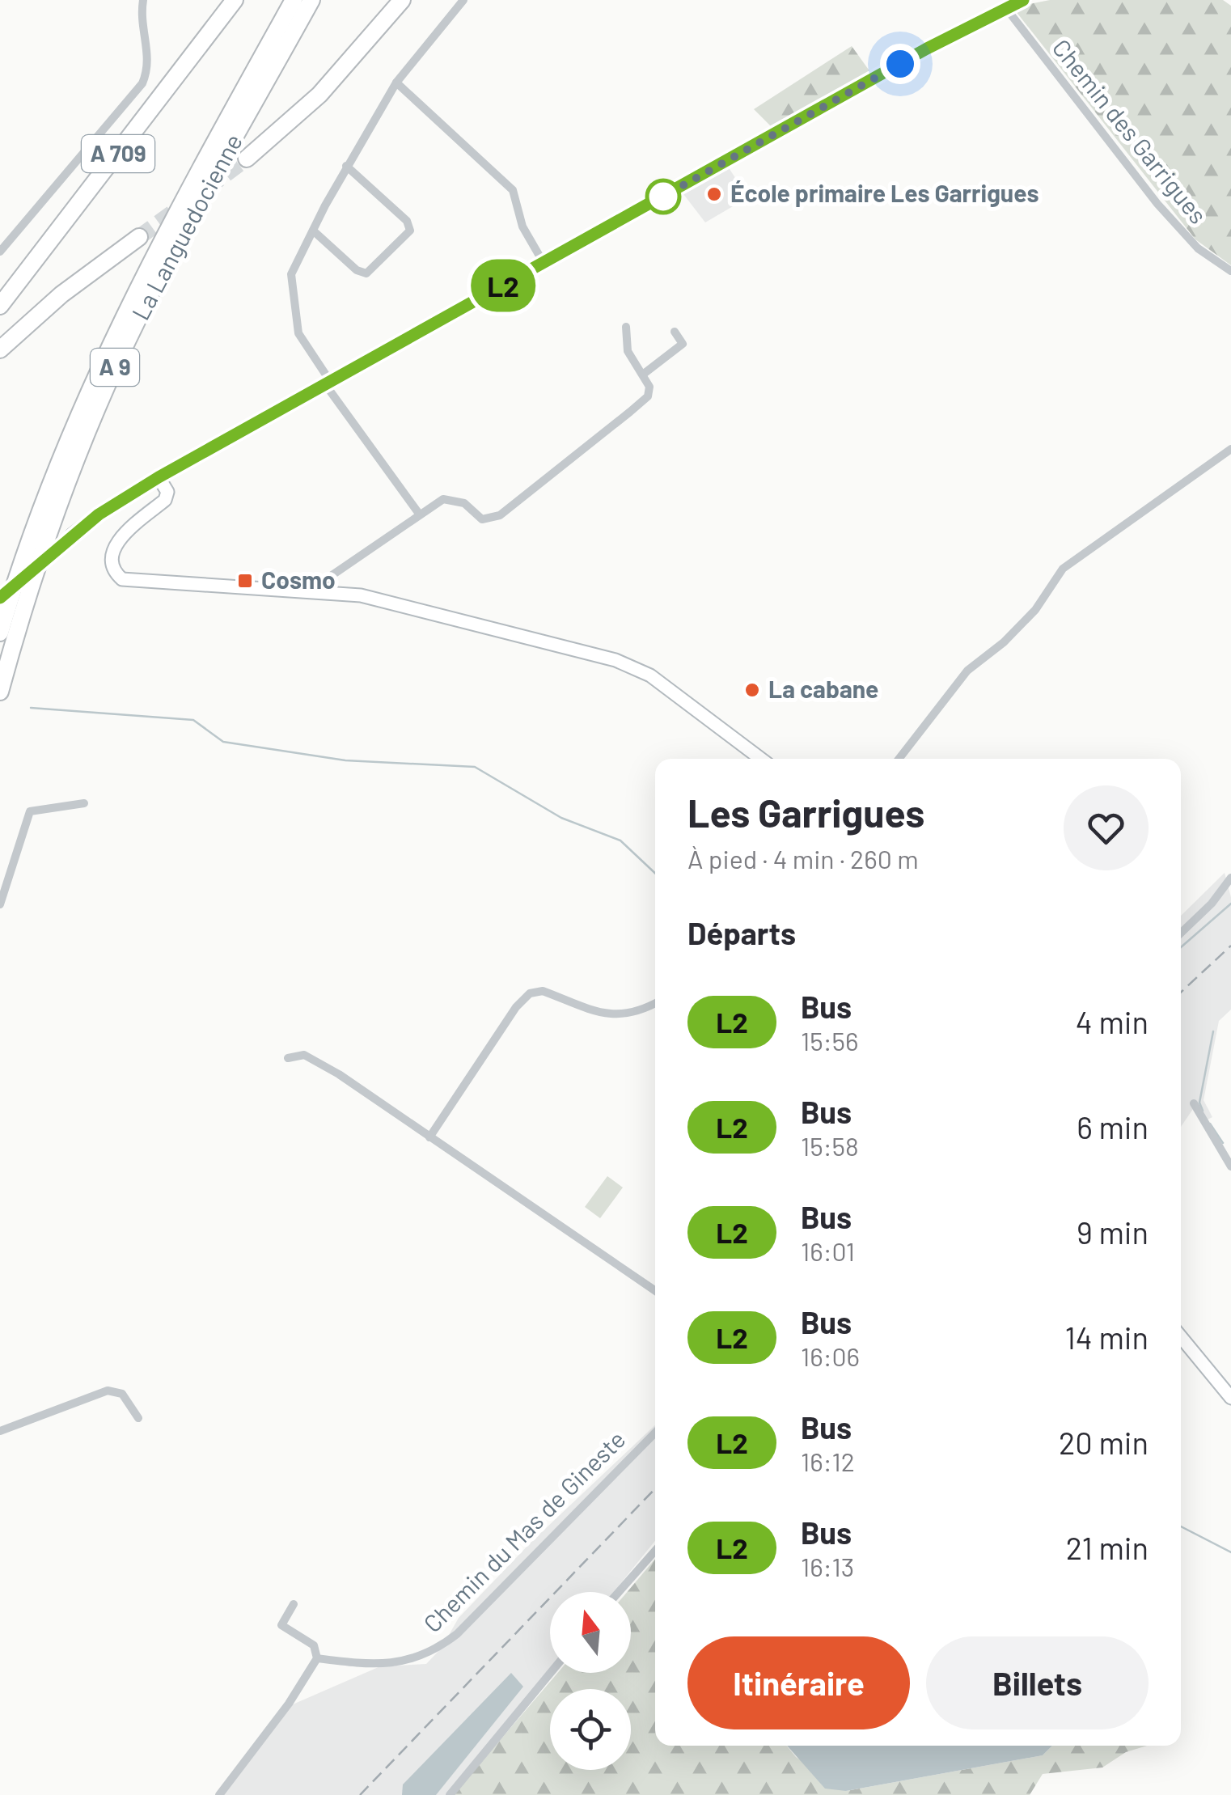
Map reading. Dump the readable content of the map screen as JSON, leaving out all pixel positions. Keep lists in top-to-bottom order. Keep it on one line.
{"streets":{"highway":["A 709","La Languedocienne","A 9"],"street":["Chemin des Garrigues","Chemin du Mas de Gineste"]},"places":{"other":["École primaire Les Garrigues","La cabane"],"transit":["Cosmo"]},"lines":["bus line L2"],"north":"top","page":{"on_map":"L2","heading":[["Les Garrigues","À pied · 4 min · 260 m"],"Départs"],"list":[{"mark":"L2","name":"Bus","note":"15:56","value":"4 min"},{"mark":"L2","name":"Bus","note":"15:58","value":"6 min"},{"mark":"L2","name":"Bus","note":"16:01","value":"9 min"},{"mark":"L2","name":"Bus","note":"16:06","value":"14 min"},{"mark":"L2","name":"Bus","note":"16:12","value":"20 min"},{"mark":"L2","name":"Bus","note":"16:13","value":"21 min"}],"buttons":["Itinéraire","Billets"]}}
